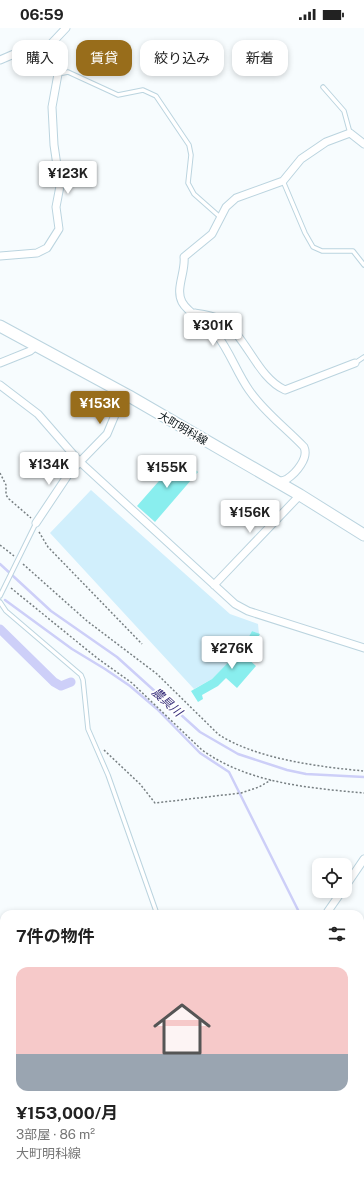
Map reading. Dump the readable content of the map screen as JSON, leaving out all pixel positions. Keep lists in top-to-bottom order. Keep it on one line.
{"streets":{"main road":["大町明科線"]},"water":["農具川"],"page":{"status":"06:59","chip":["購入","賃貸","絞り込み","新着"],"price":["¥123K","¥301K","¥153K","¥134K","¥155K","¥156K","¥276K"],"heading":"7件の物件","list":[{"name":"¥153,000/月","note":"3部屋 · 86 m² · 大町明科線"}]}}
